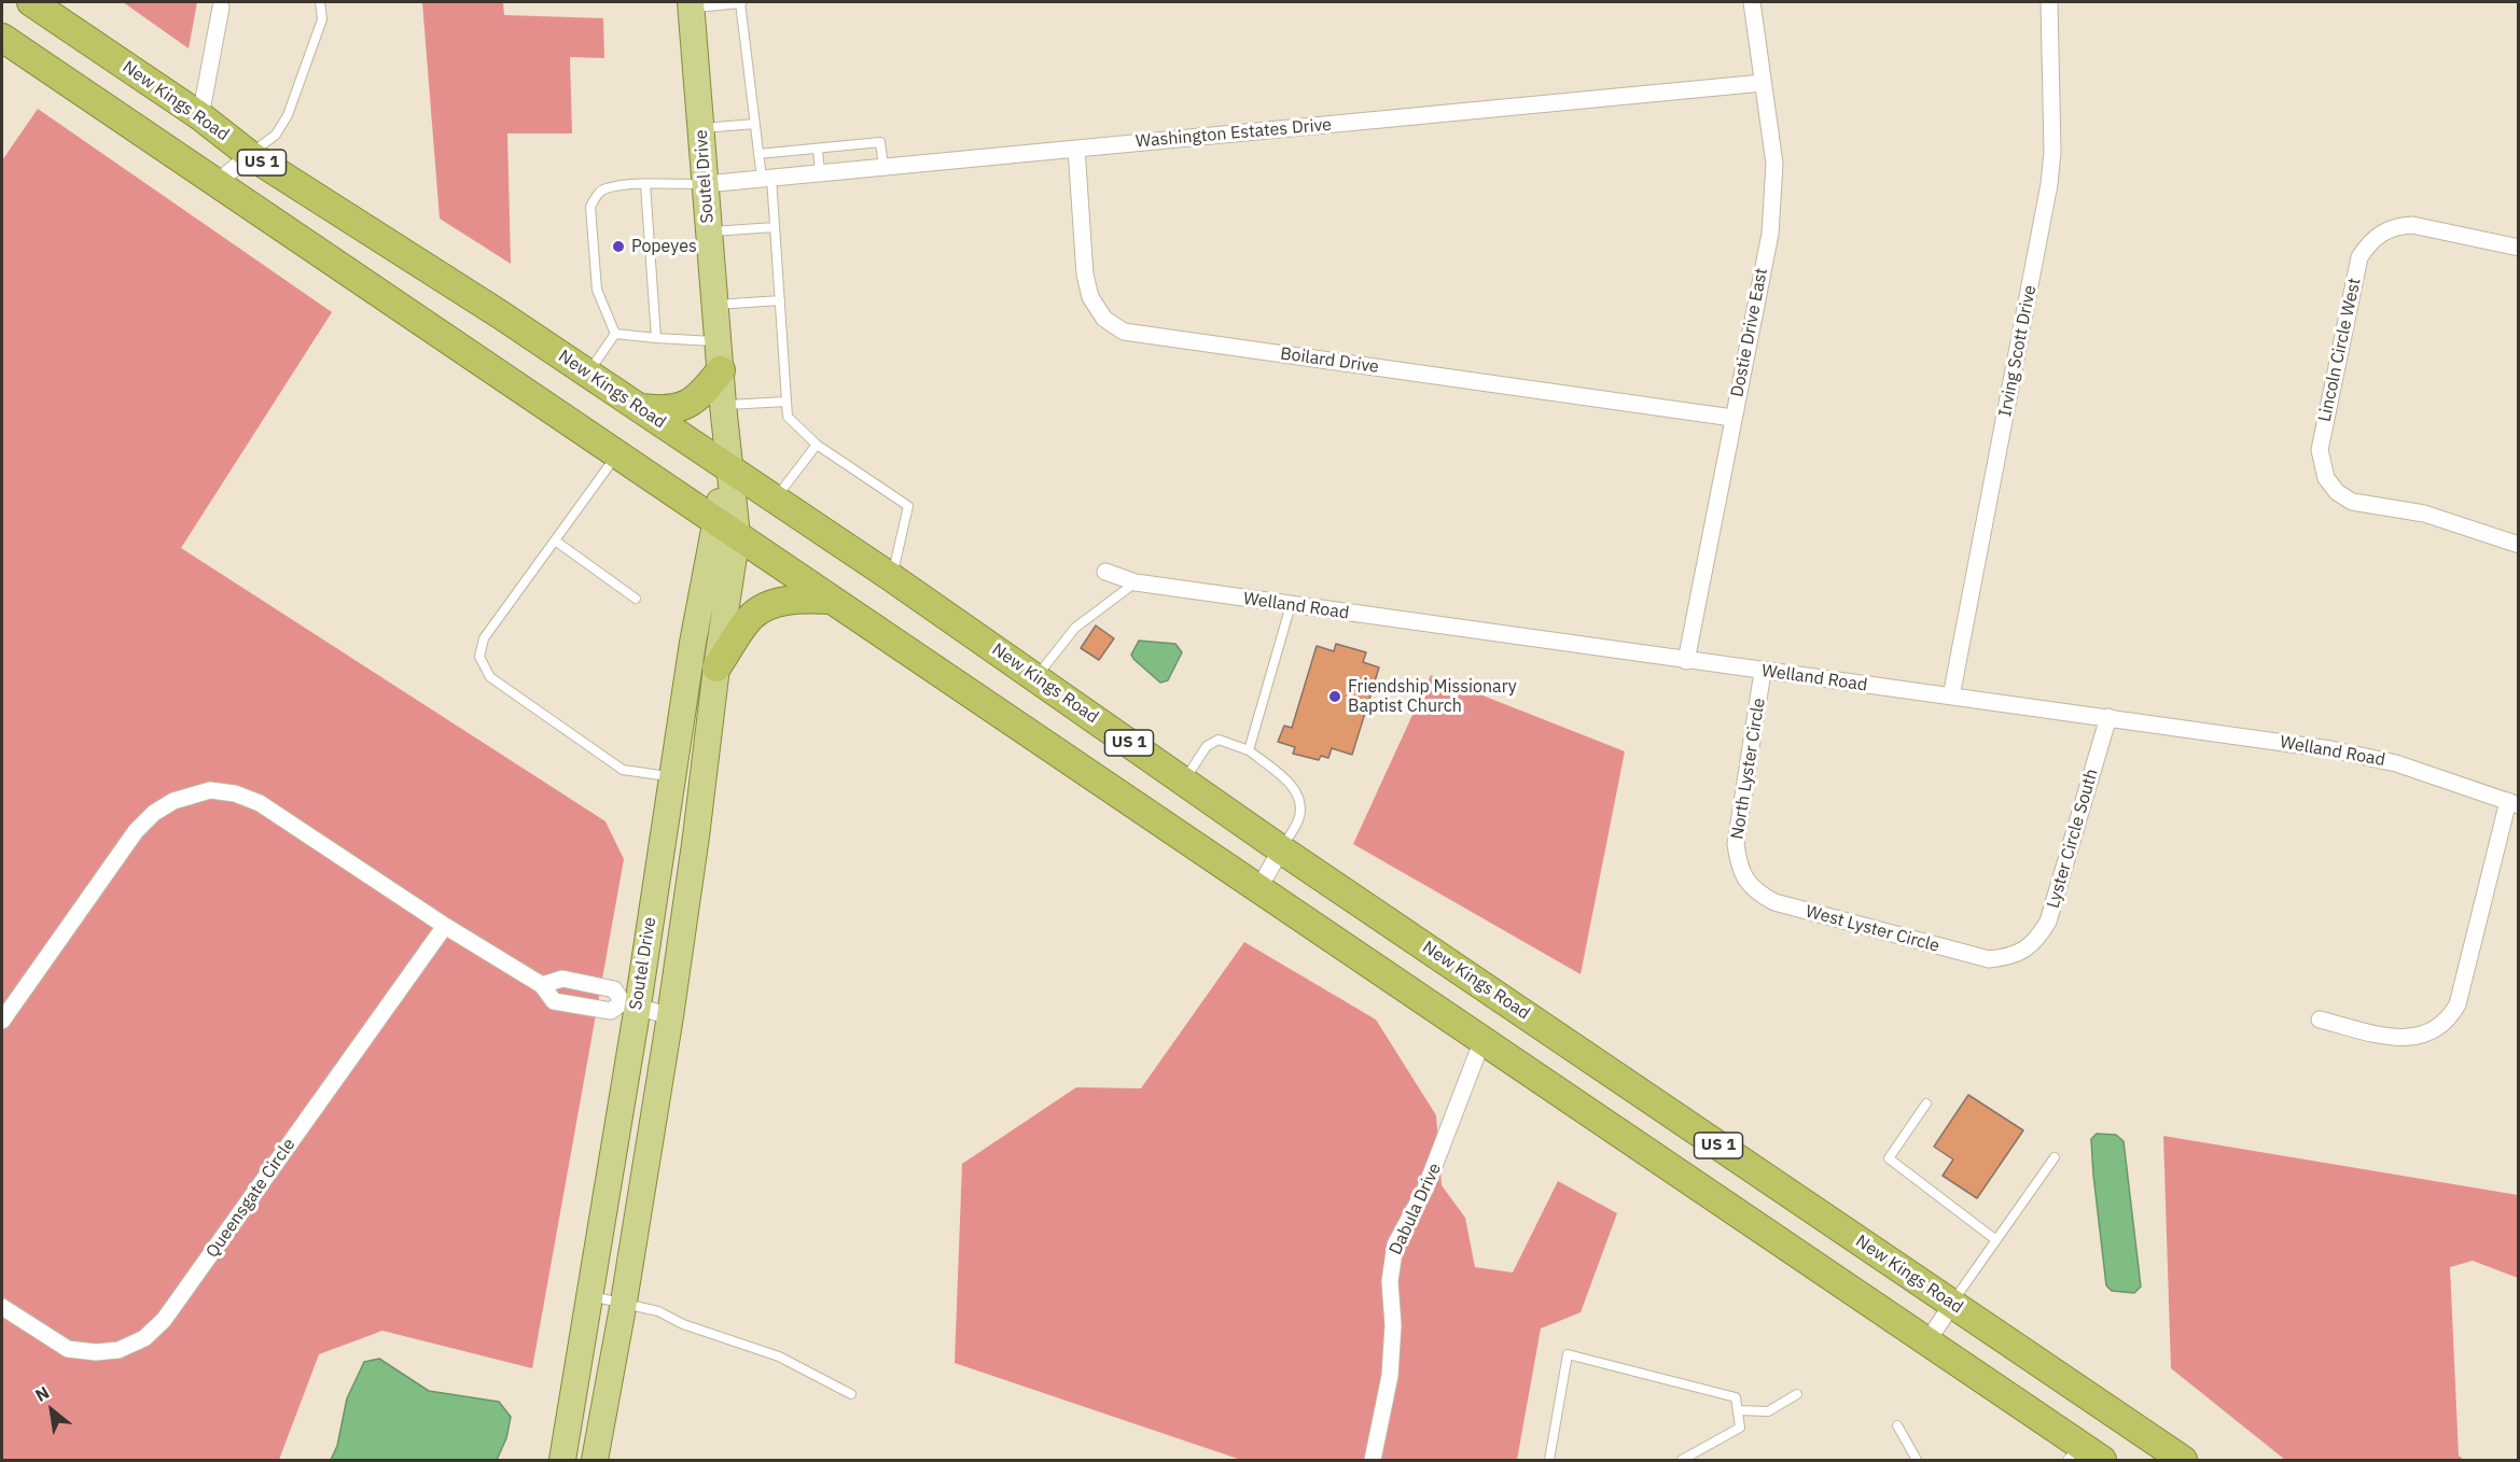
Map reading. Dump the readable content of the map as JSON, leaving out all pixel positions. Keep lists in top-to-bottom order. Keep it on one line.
{"streets":{"highway":["New Kings Road","US 1"],"main road":["Soutel Drive"],"street":["Washington Estates Drive","Dostie Drive East","Lincoln Circle West","Irving Scott Drive","Boilard Drive","Welland Road","North Lyster Circle","Lyster Circle South","West Lyster Circle","Queensgate Circle","Dabula Drive"]},"crossings":[["New Kings Road","Soutel Drive"],["Washington Estates Drive","Soutel Drive"],["Washington Estates Drive","Dostie Drive East"],["Washington Estates Drive","Boilard Drive"],["US 1","Soutel Drive"],["US 1","Dabula Drive"],["Dostie Drive East","Boilard Drive"],["Dostie Drive East","Welland Road"],["Irving Scott Drive","Welland Road"],["Welland Road","North Lyster Circle"],["Welland Road","Lyster Circle South"],["North Lyster Circle","West Lyster Circle"],["Lyster Circle South","West Lyster Circle"]],"places":["Popeyes","Friendship Missionary Baptist Church"],"north":"top left"}
